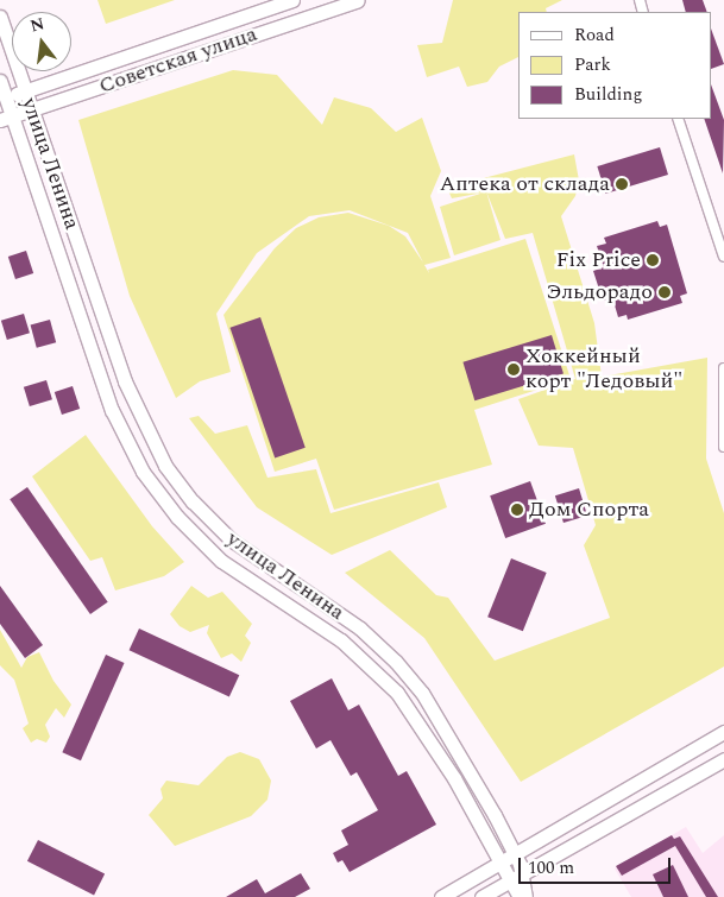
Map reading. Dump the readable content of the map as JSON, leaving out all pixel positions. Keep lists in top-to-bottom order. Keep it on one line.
{"streets":{"street":["Советская улица","улица Ленина"]},"crossings":[["Советская улица","улица Ленина"]],"places":["Аптека от склада","Fix Price","Эльдорадо","Хоккейный корт \"Ледовый\"","Дом Спорта"],"legend":["Road","Park","Building"],"scale_bar":"100 m","north":"top"}
